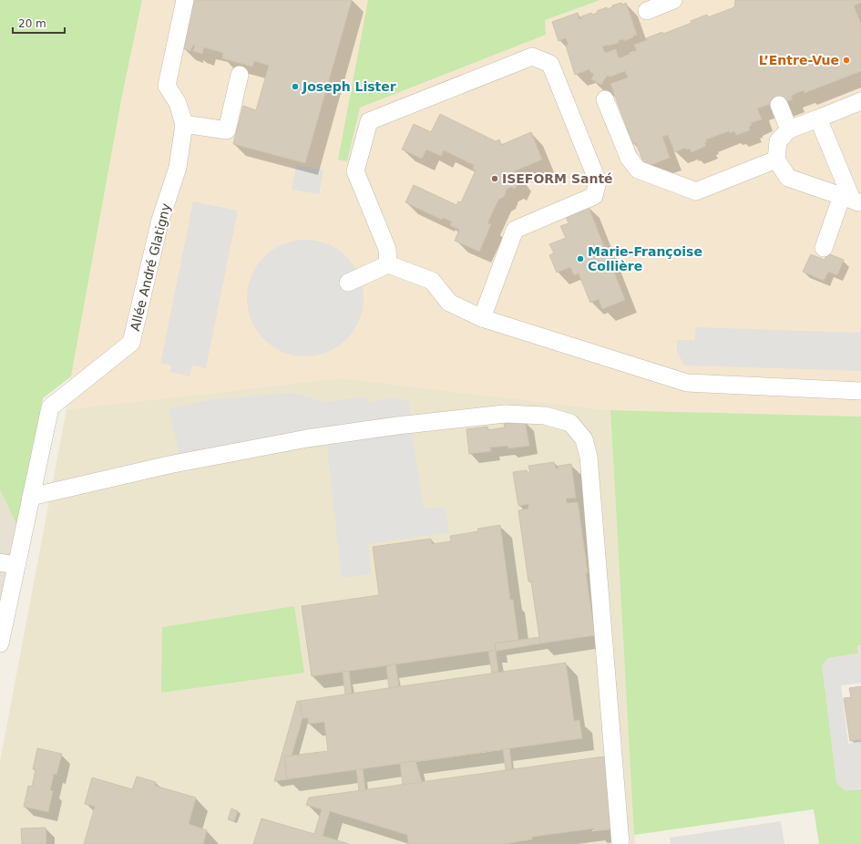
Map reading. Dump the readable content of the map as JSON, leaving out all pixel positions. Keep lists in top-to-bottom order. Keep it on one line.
{"streets":{"street":["Allée André Glatigny"]},"places":["L’Entre-Vue","Joseph Lister","ISEFORM Santé","Marie-Françoise Collière"],"scale_bar":"20 m"}
